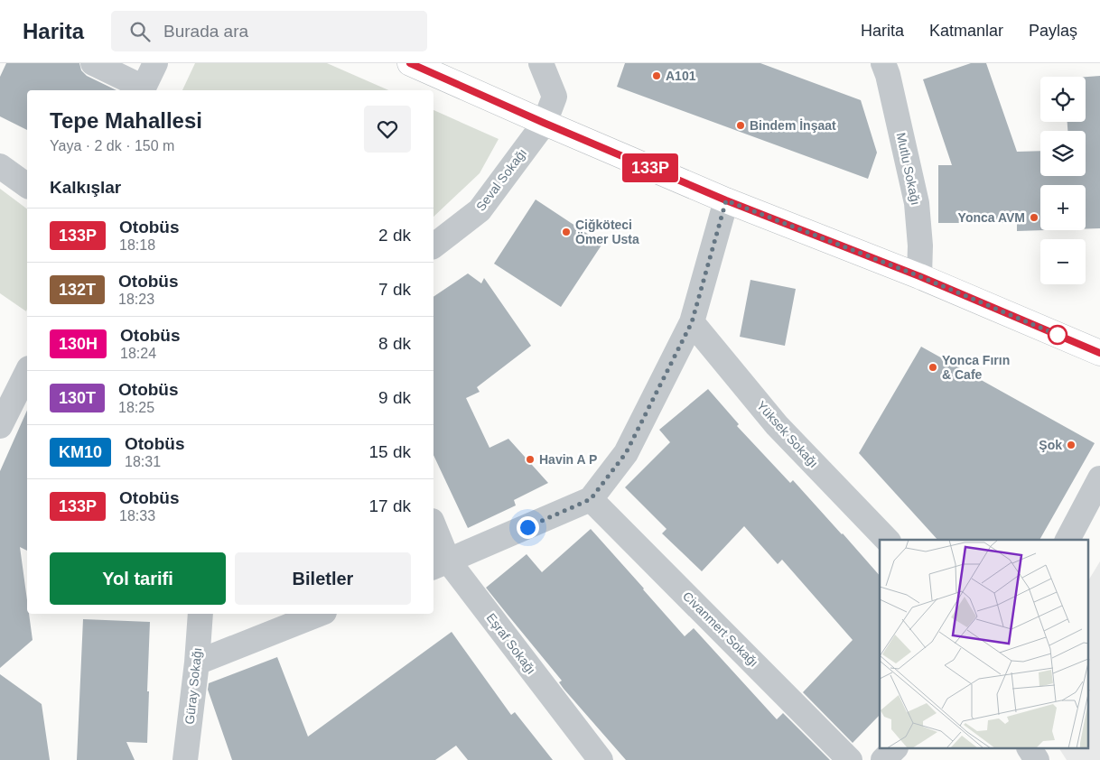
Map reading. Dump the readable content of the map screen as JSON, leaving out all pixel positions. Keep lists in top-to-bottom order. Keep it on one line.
{"streets":{"street":["Mutlu Sokağı","Seval Sokağı","Yüksek Sokağı","Civanmert Sokağı","Eşraf Sokağı","Güray Sokağı"]},"places":["A101","Bindem İnşaat","Yonca AVM","Çiğköteci Ömer Usta","Yonca Fırın & Cafe","Şok","Havin A P"],"lines":["bus line 133P"],"page":{"header":"Harita","search":"Burada ara","nav":["Harita","Katmanlar","Paylaş"],"on_map":"133P","map_buttons":["+","−"],"heading":[["Tepe Mahallesi","Yaya · 2 dk · 150 m"],"Kalkışlar"],"list":[{"mark":"133P","name":"Otobüs","note":"18:18","value":"2 dk"},{"mark":"132T","name":"Otobüs","note":"18:23","value":"7 dk"},{"mark":"130H","name":"Otobüs","note":"18:24","value":"8 dk"},{"mark":"130T","name":"Otobüs","note":"18:25","value":"9 dk"},{"mark":"KM10","name":"Otobüs","note":"18:31","value":"15 dk"},{"mark":"133P","name":"Otobüs","note":"18:33","value":"17 dk"}],"buttons":["Yol tarifi","Biletler"]}}
